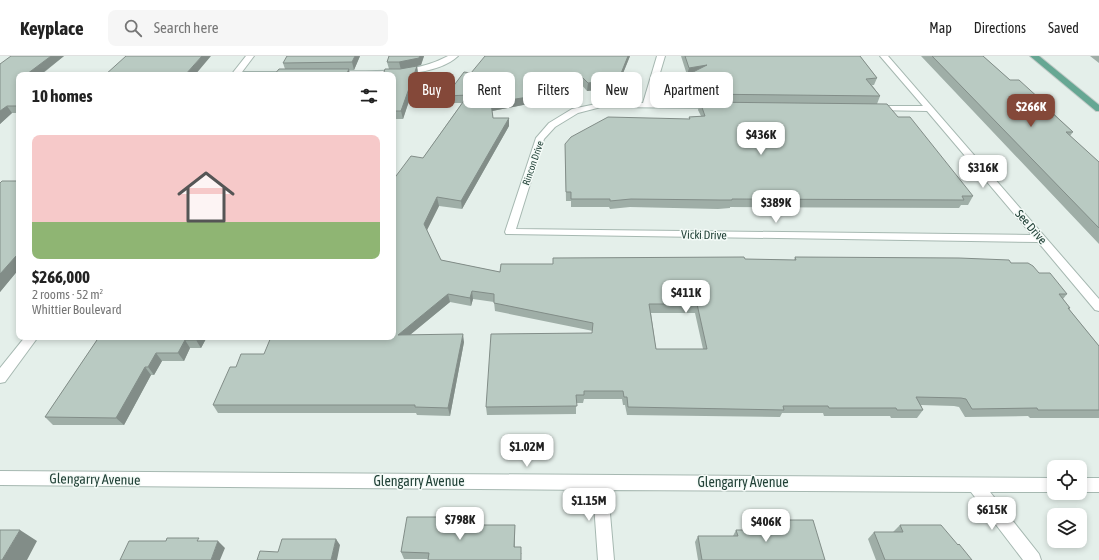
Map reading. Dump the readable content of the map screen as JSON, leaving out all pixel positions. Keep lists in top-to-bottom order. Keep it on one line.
{"streets":{"street":["Rincon Drive","See Drive","Vicki Drive","Glengarry Avenue"]},"crossings":[["Rincon Drive","Vicki Drive"],["See Drive","Vicki Drive"]],"page":{"header":"Keyplace","search":"Search here","nav":["Map","Directions","Saved"],"chip":["Buy","Rent","Filters","New","Apartment"],"heading":"10 homes","price":["$266K","$436K","$316K","$389K","$411K","$1.02M","$1.15M","$615K","$798K","$406K"],"list":[{"name":"$266,000","note":"2 rooms · 52 m² · Whittier Boulevard"}]}}
